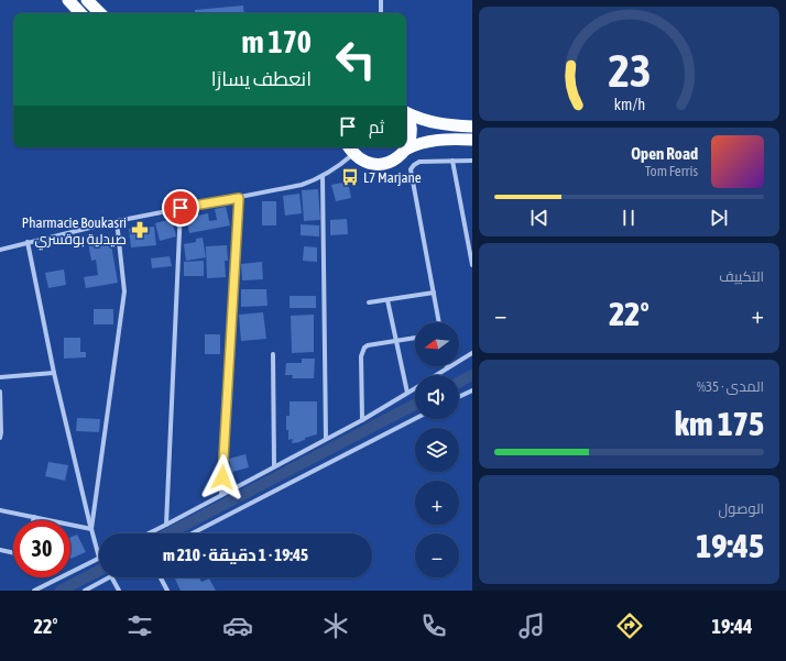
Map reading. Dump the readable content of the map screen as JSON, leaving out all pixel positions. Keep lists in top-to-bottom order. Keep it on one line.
{"places":{"bus stop":["L7 Marjane"],"pharmacy":["Pharmacie Boukasri صيدلية بوقسري"]},"north":"left","page":{"turn":["170 m","انعطف يسارًا"],"then":"ثم","song":["Open Road","Tom Ferris"],"tile":["التكييف",["المدى · 35%","175 km"],["الوصول","19:45"]],"heat":["−","22°","+"],"map_buttons":["+","−"],"limit":"30","trip":"19:45 · 1 دقيقة · 210 m","tabs":["19:44","22°"],"gauge":["23","km/h"]}}
